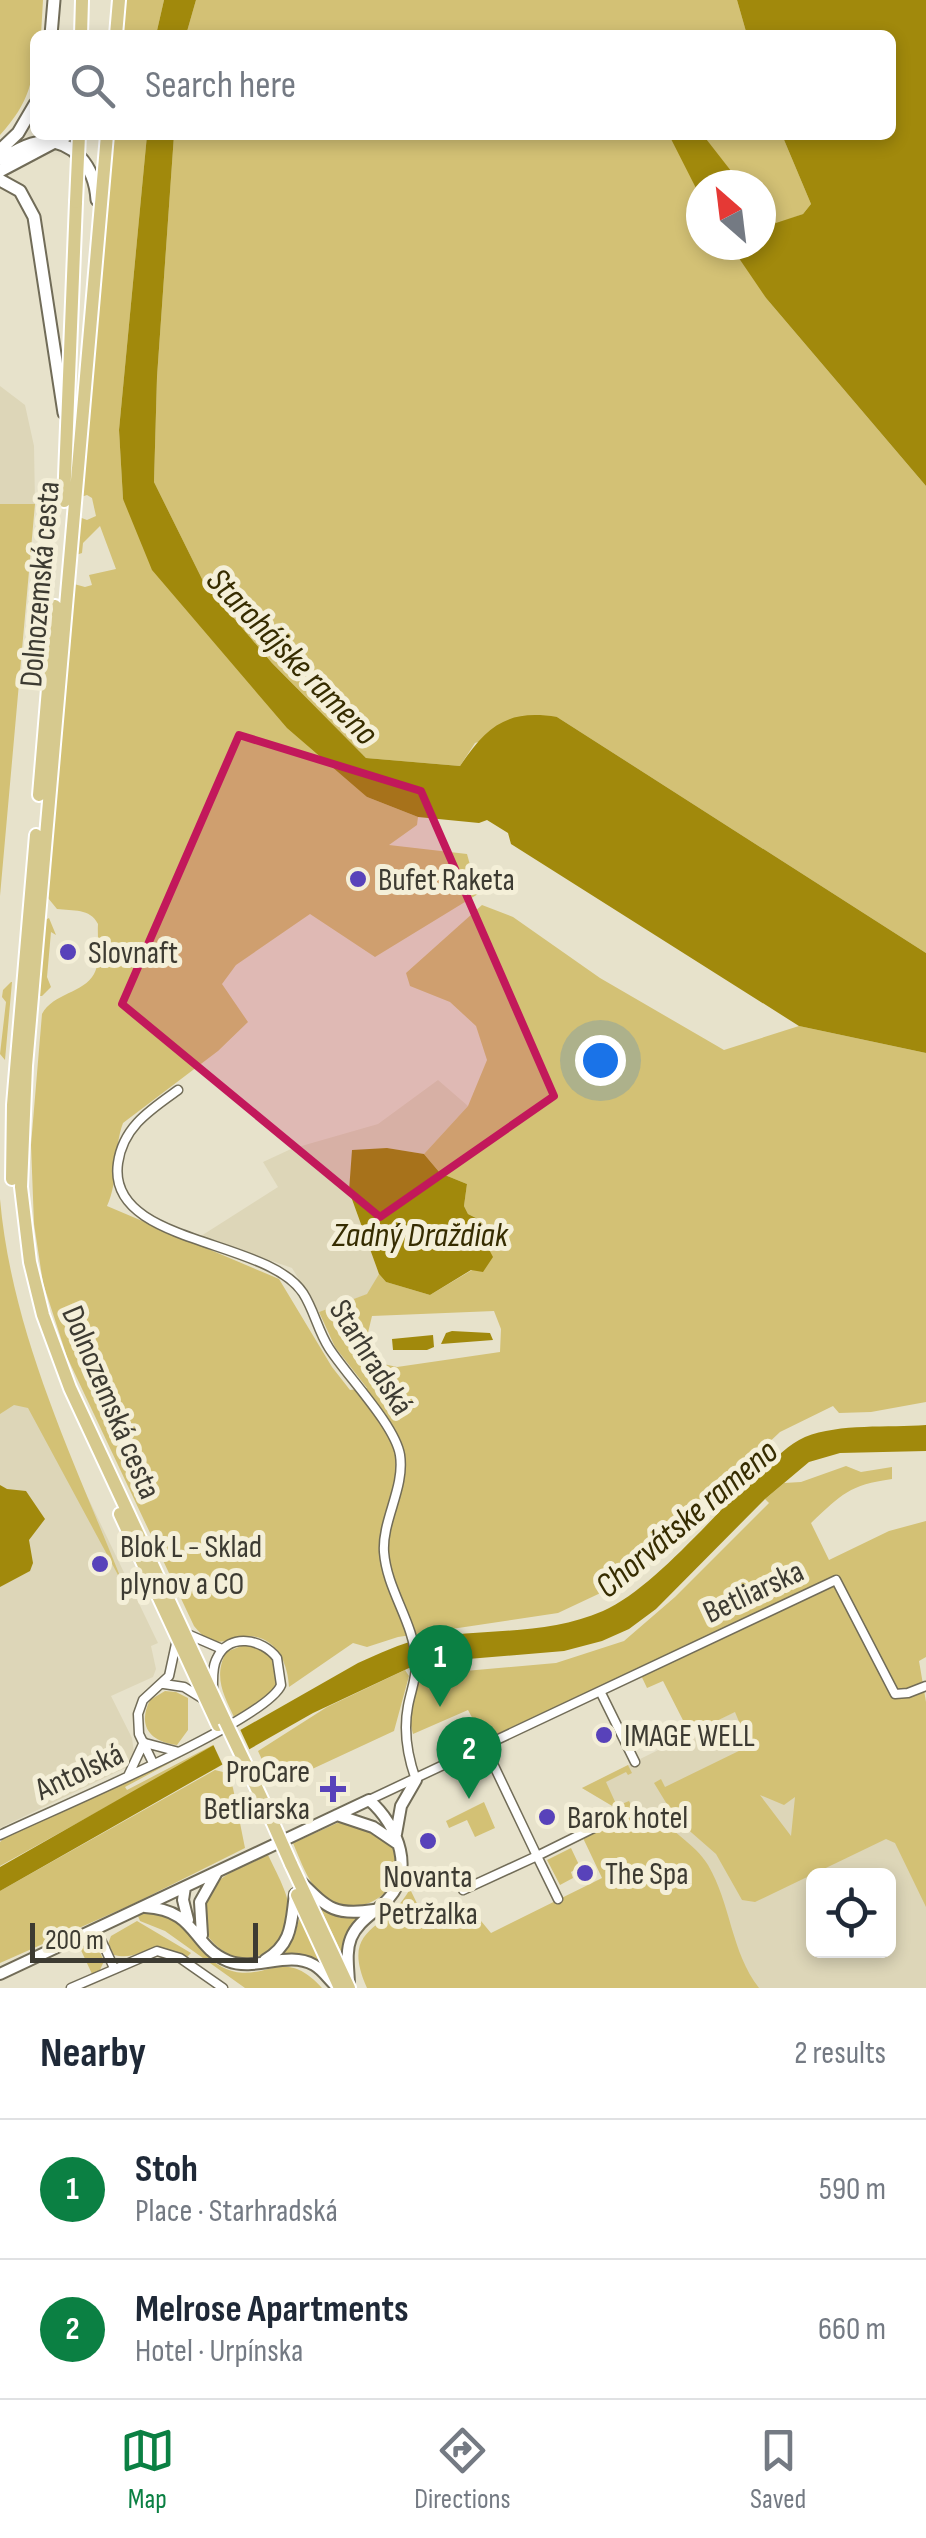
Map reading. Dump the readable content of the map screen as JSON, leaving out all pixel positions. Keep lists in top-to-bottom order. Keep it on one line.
{"streets":{"main road":["Dolnozemská cesta"],"street":["Starhradská","Betliarska","Antolská"]},"crossings":[["Starhradská","Betliarska"]],"water":["Starohájske rameno","Zadný Draždiak","Chorvátske rameno"],"places":{"other":["Bufet Raketa","Slovnaft","Blok L - Sklad plynov a CO","IMAGE WELL","Barok hotel","Novanta Petržalka","The Spa"],"health":["ProCare Betliarska"]},"scale_bar":"200 m","north":"top left","page":{"search":"Search here","pins":["1","2"],"scale":"200 m","heading":["Nearby","2 results"],"list":[{"mark":"1","name":"Stoh","note":"Place · Starhradská","value":"590 m"},{"mark":"2","name":"Melrose Apartments","note":"Hotel · Urpínska","value":"660 m"}],"nav":["Map","Directions","Saved"]}}
